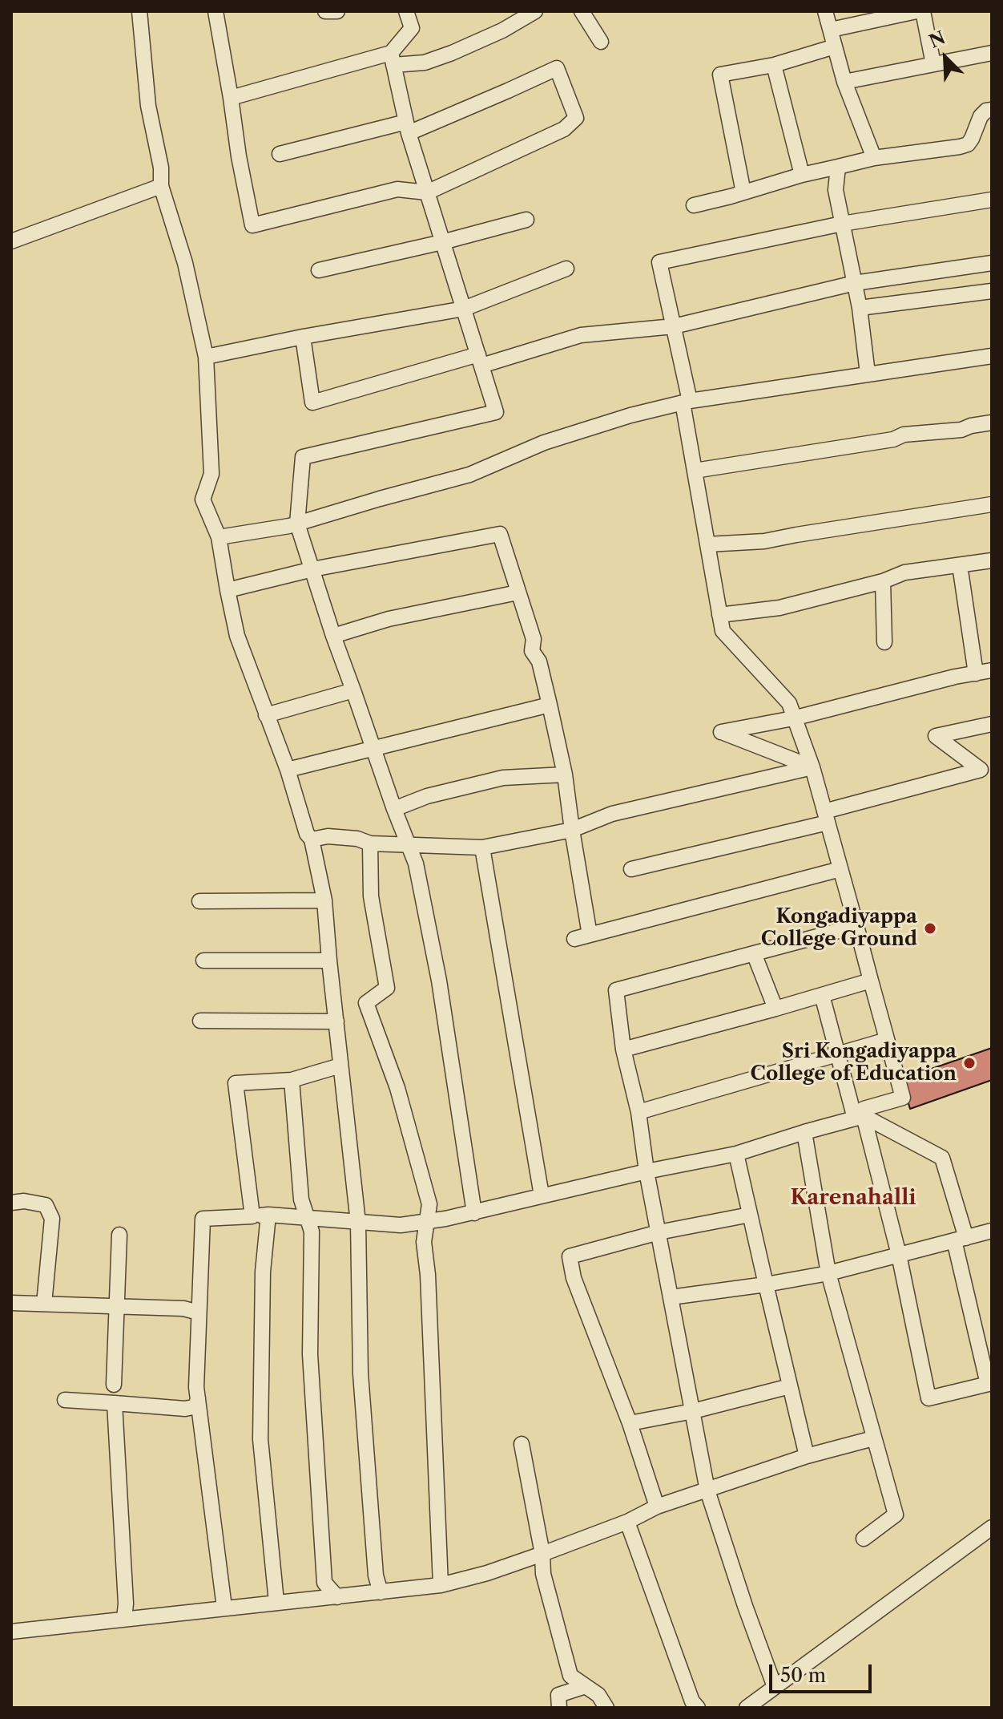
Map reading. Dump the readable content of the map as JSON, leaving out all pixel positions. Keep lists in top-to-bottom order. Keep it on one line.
{"districts":["Karenahalli"],"places":["Kongadiyappa College Ground","Sri Kongadiyappa College of Education"],"scale_bar":"50 m","north":"top left"}
